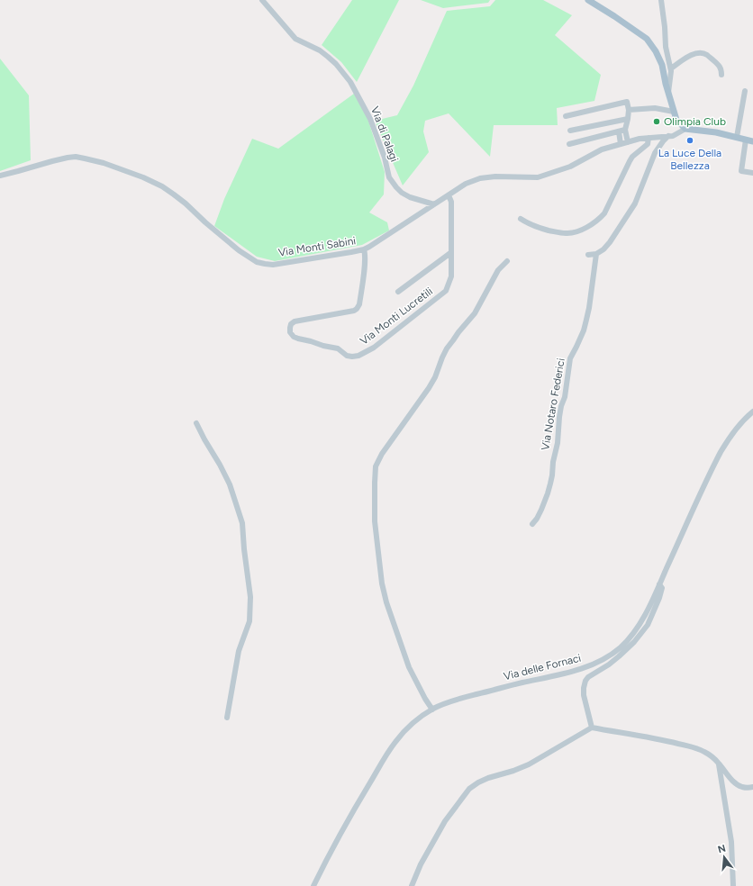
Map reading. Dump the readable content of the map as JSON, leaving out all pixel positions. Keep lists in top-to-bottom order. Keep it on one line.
{"streets":{"street":["Via di Palagi","Via Monti Sabini","Via Monti Lucretili","Via Notaro Federici","Via delle Fornaci"]},"crossings":[["Via di Palagi","Via Monti Sabini"],["Via Monti Sabini","Via Monti Lucretili"]],"places":["Olimpia Club","La Luce Della Bellezza"],"north":"top"}
